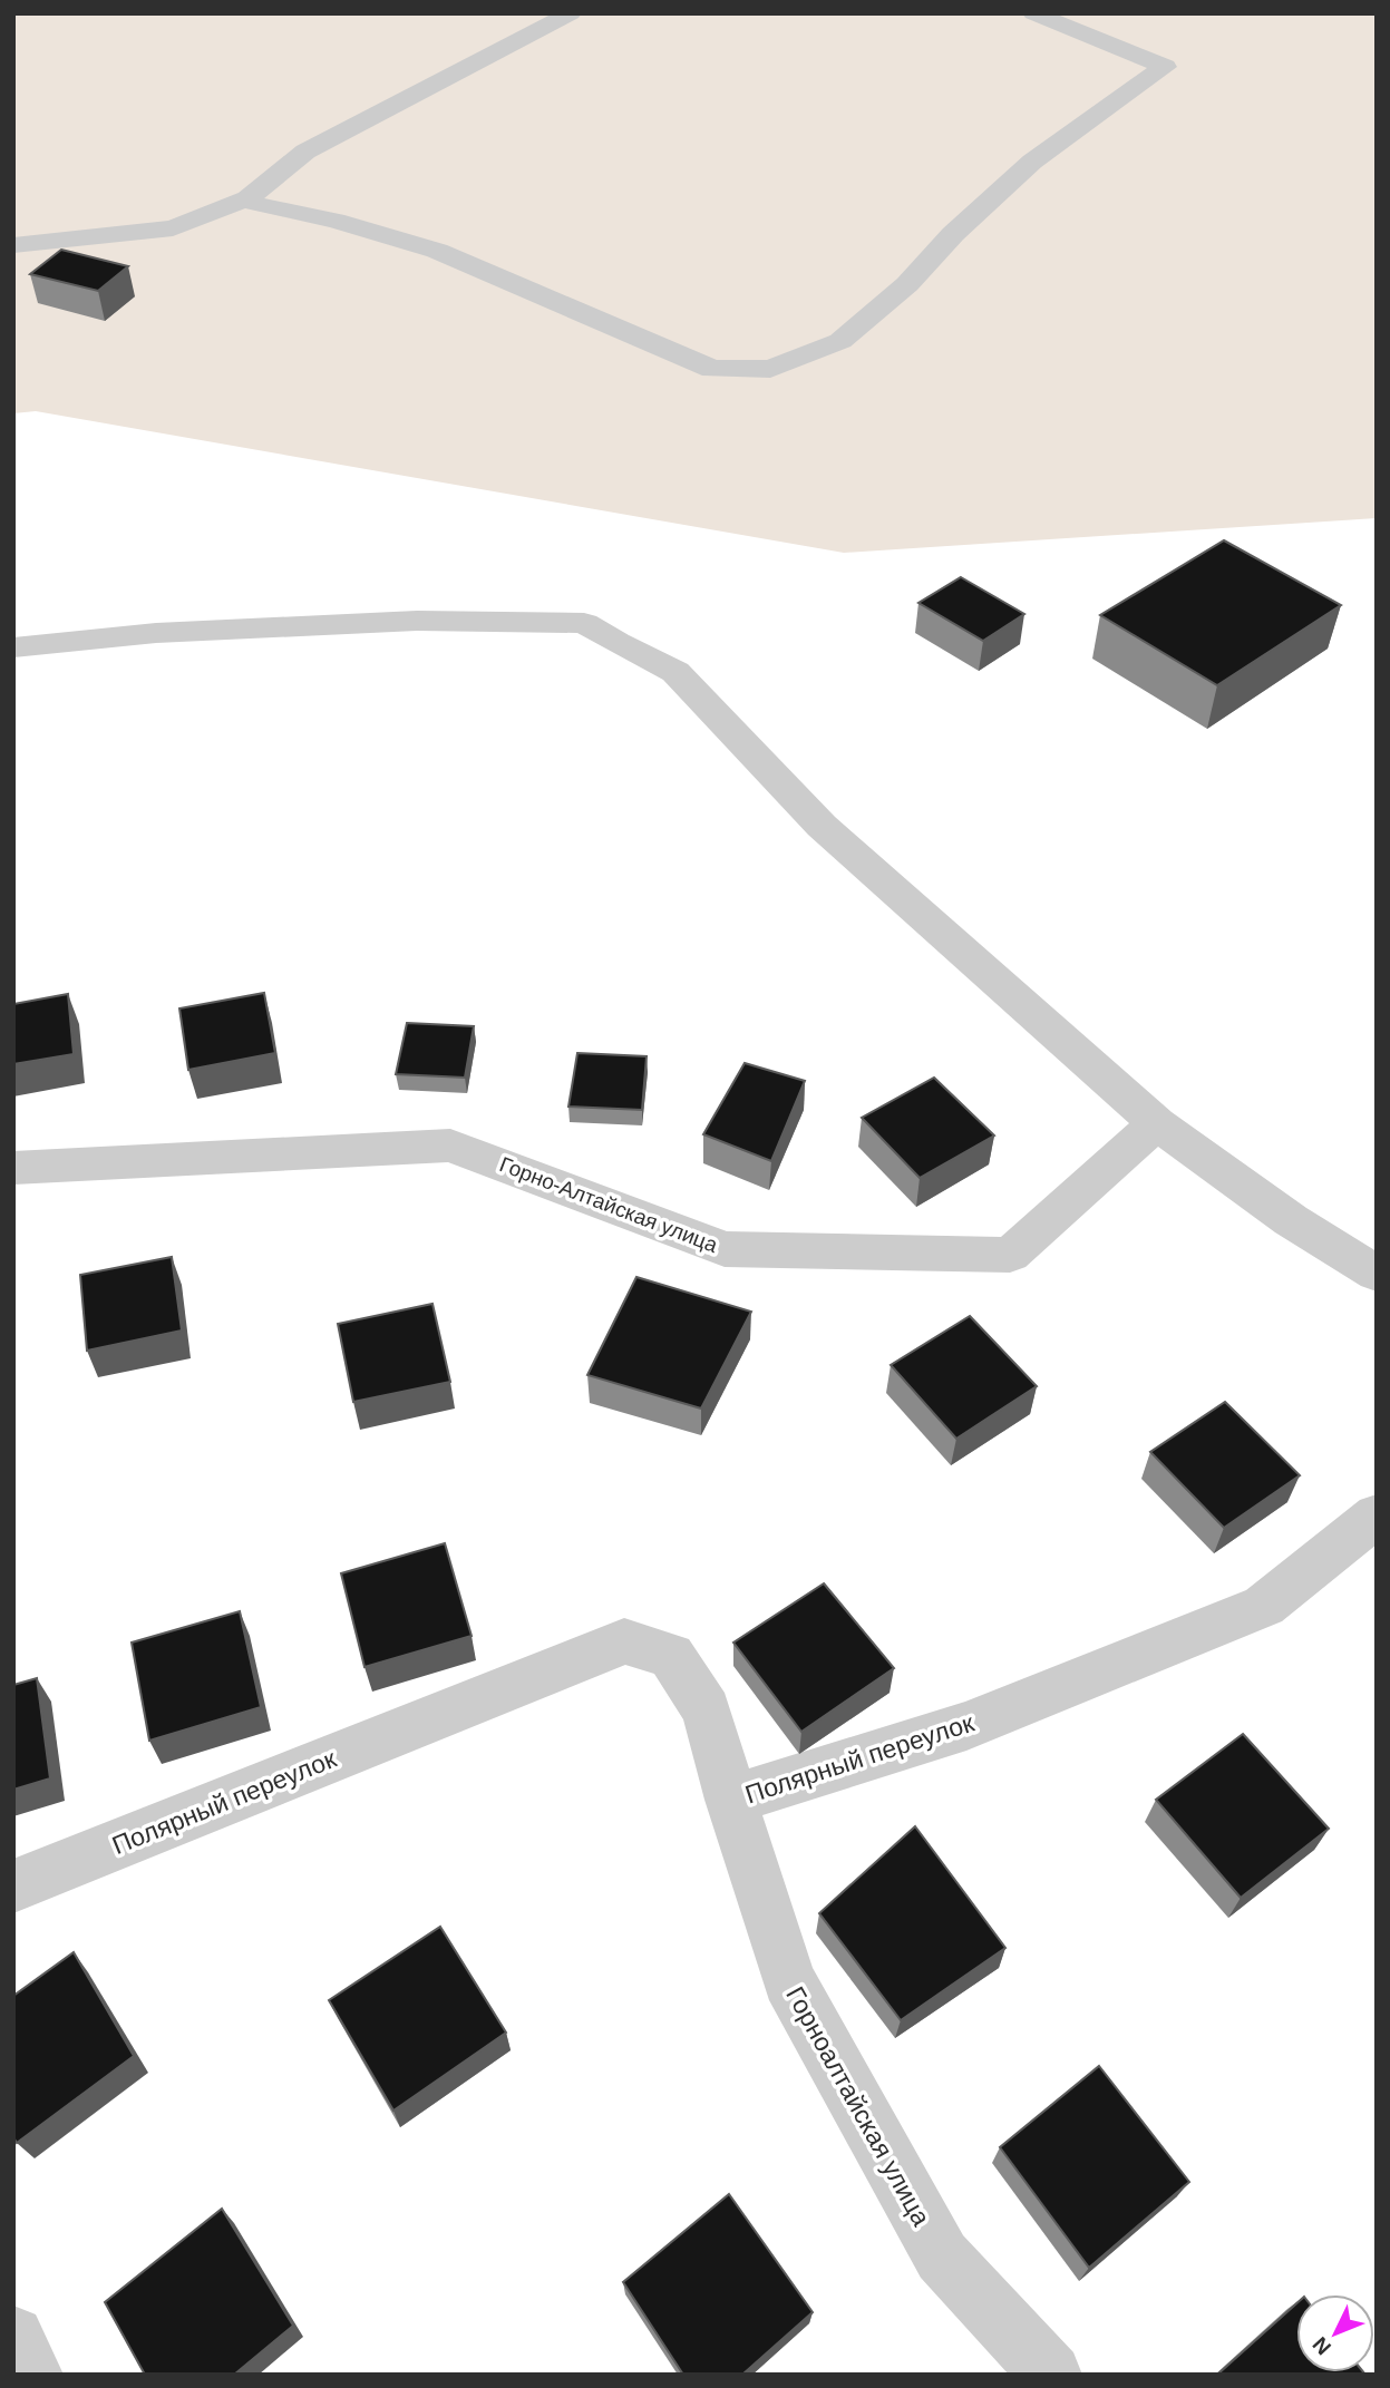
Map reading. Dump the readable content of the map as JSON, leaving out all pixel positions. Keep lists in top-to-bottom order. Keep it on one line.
{"streets":{"street":["Горно-Алтайская улица","Полярный переулок","Горноалтайская улица"]},"crossings":[["Полярный переулок","Горноалтайская улица"]],"north":"bottom left"}
